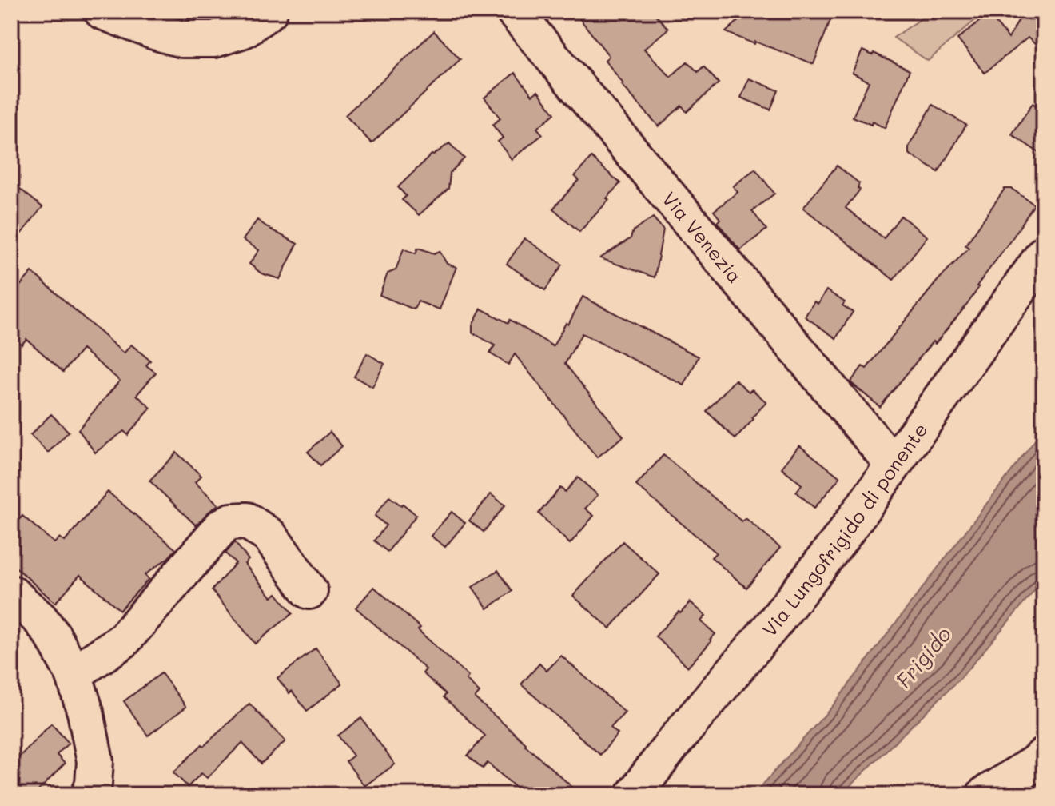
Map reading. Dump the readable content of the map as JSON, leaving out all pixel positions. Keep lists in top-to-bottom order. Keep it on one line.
{"streets":{"street":["Via Venezia","Via Lungofrigido di ponente"]},"crossings":[["Via Venezia","Via Lungofrigido di ponente"]],"water":["Frigido"]}
